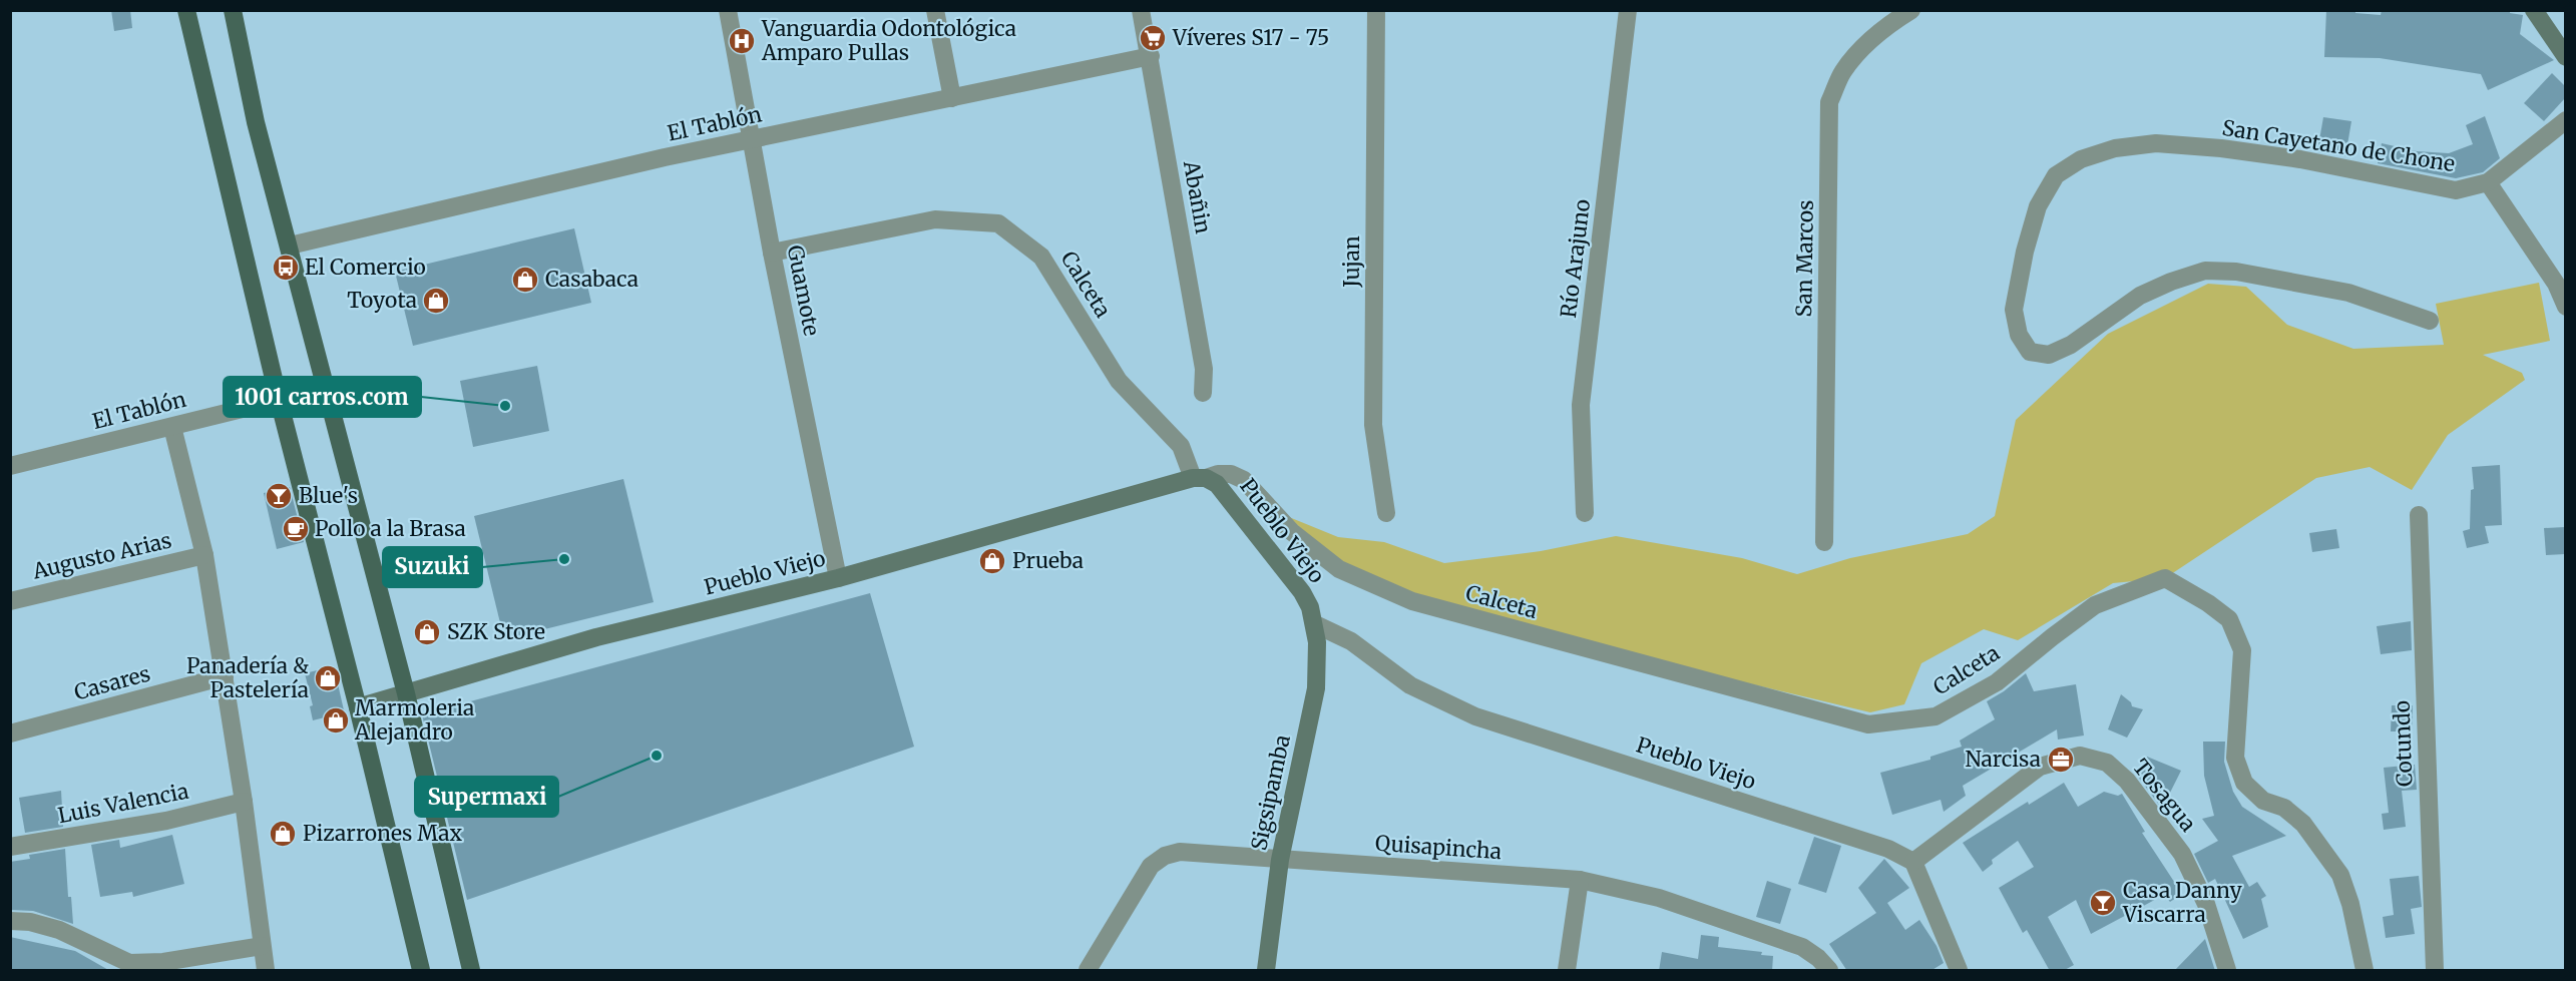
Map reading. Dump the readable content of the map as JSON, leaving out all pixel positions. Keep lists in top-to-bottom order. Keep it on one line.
{"streets":{"street":["El Tablón","San Cayetano de Chone","Abañin","Río Arajuno","San Marcos","Jujan","Calceta","Guamote","Pueblo Viejo","Augusto Arias","Casares","Cotundo","Sigsipamba","Tosagua","Luis Valencia","Quisapincha"]},"crossings":[["El Tablón","Abañin"],["El Tablón","Guamote"],["Calceta","Guamote"],["Calceta","Pueblo Viejo"],["Guamote","Pueblo Viejo"],["Pueblo Viejo","Sigsipamba"],["Pueblo Viejo","Tosagua"],["Sigsipamba","Quisapincha"]],"places":{"supermarket":["Víveres S17 - 75"],"hospital":["Vanguardia Odontológica Amparo Pullas"],"bus stop":["El Comercio"],"shop":["Casabaca","Toyota","Prueba","SZK Store","Panadería & Pastelería","Marmoleria Alejandro","Pizarrones Max"],"other":["1001 carros.com","Suzuki","Supermaxi"],"bar":["Blue's","Casa Danny Viscarra"],"cafe":["Pollo a la Brasa"],"office":["Narcisa"]}}
